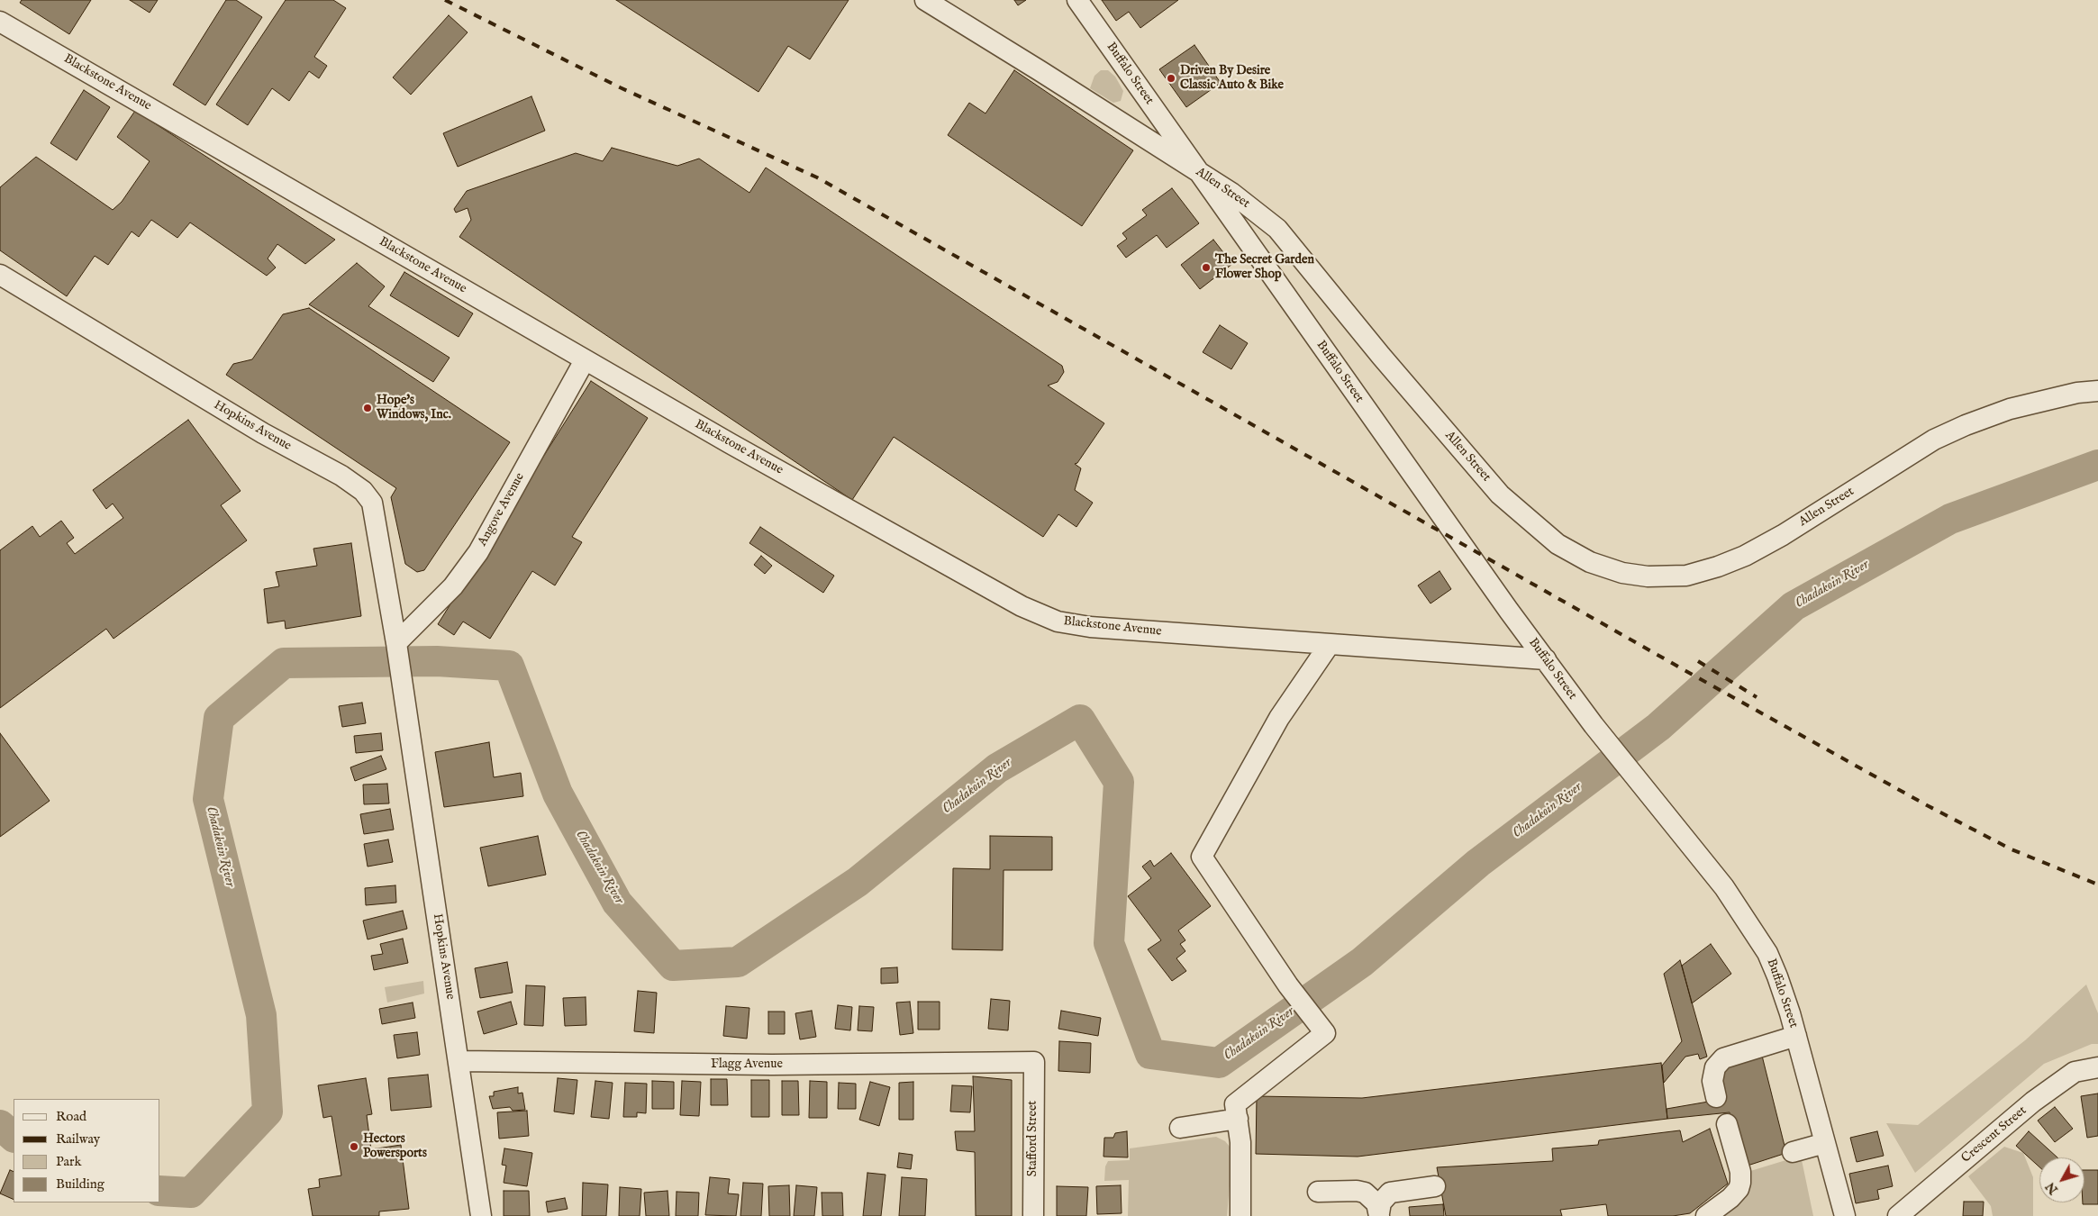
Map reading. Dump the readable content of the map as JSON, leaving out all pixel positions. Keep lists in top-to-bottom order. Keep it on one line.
{"streets":{"street":["Buffalo Street","Blackstone Avenue","Allen Street","Hopkins Avenue","Angove Avenue","Flagg Avenue","Crescent Street","Stafford Street"]},"crossings":[["Buffalo Street","Blackstone Avenue"],["Buffalo Street","Allen Street"],["Blackstone Avenue","Angove Avenue"],["Hopkins Avenue","Angove Avenue"],["Hopkins Avenue","Flagg Avenue"],["Flagg Avenue","Stafford Street"]],"water":["Chadakoin River"],"places":["Driven By Desire Classic Auto & Bike","The Secret Garden Flower Shop","Hope's Windows, Inc.","Hectors Powersports"],"legend":["Road","Railway","Park","Building"],"north":"bottom left"}
